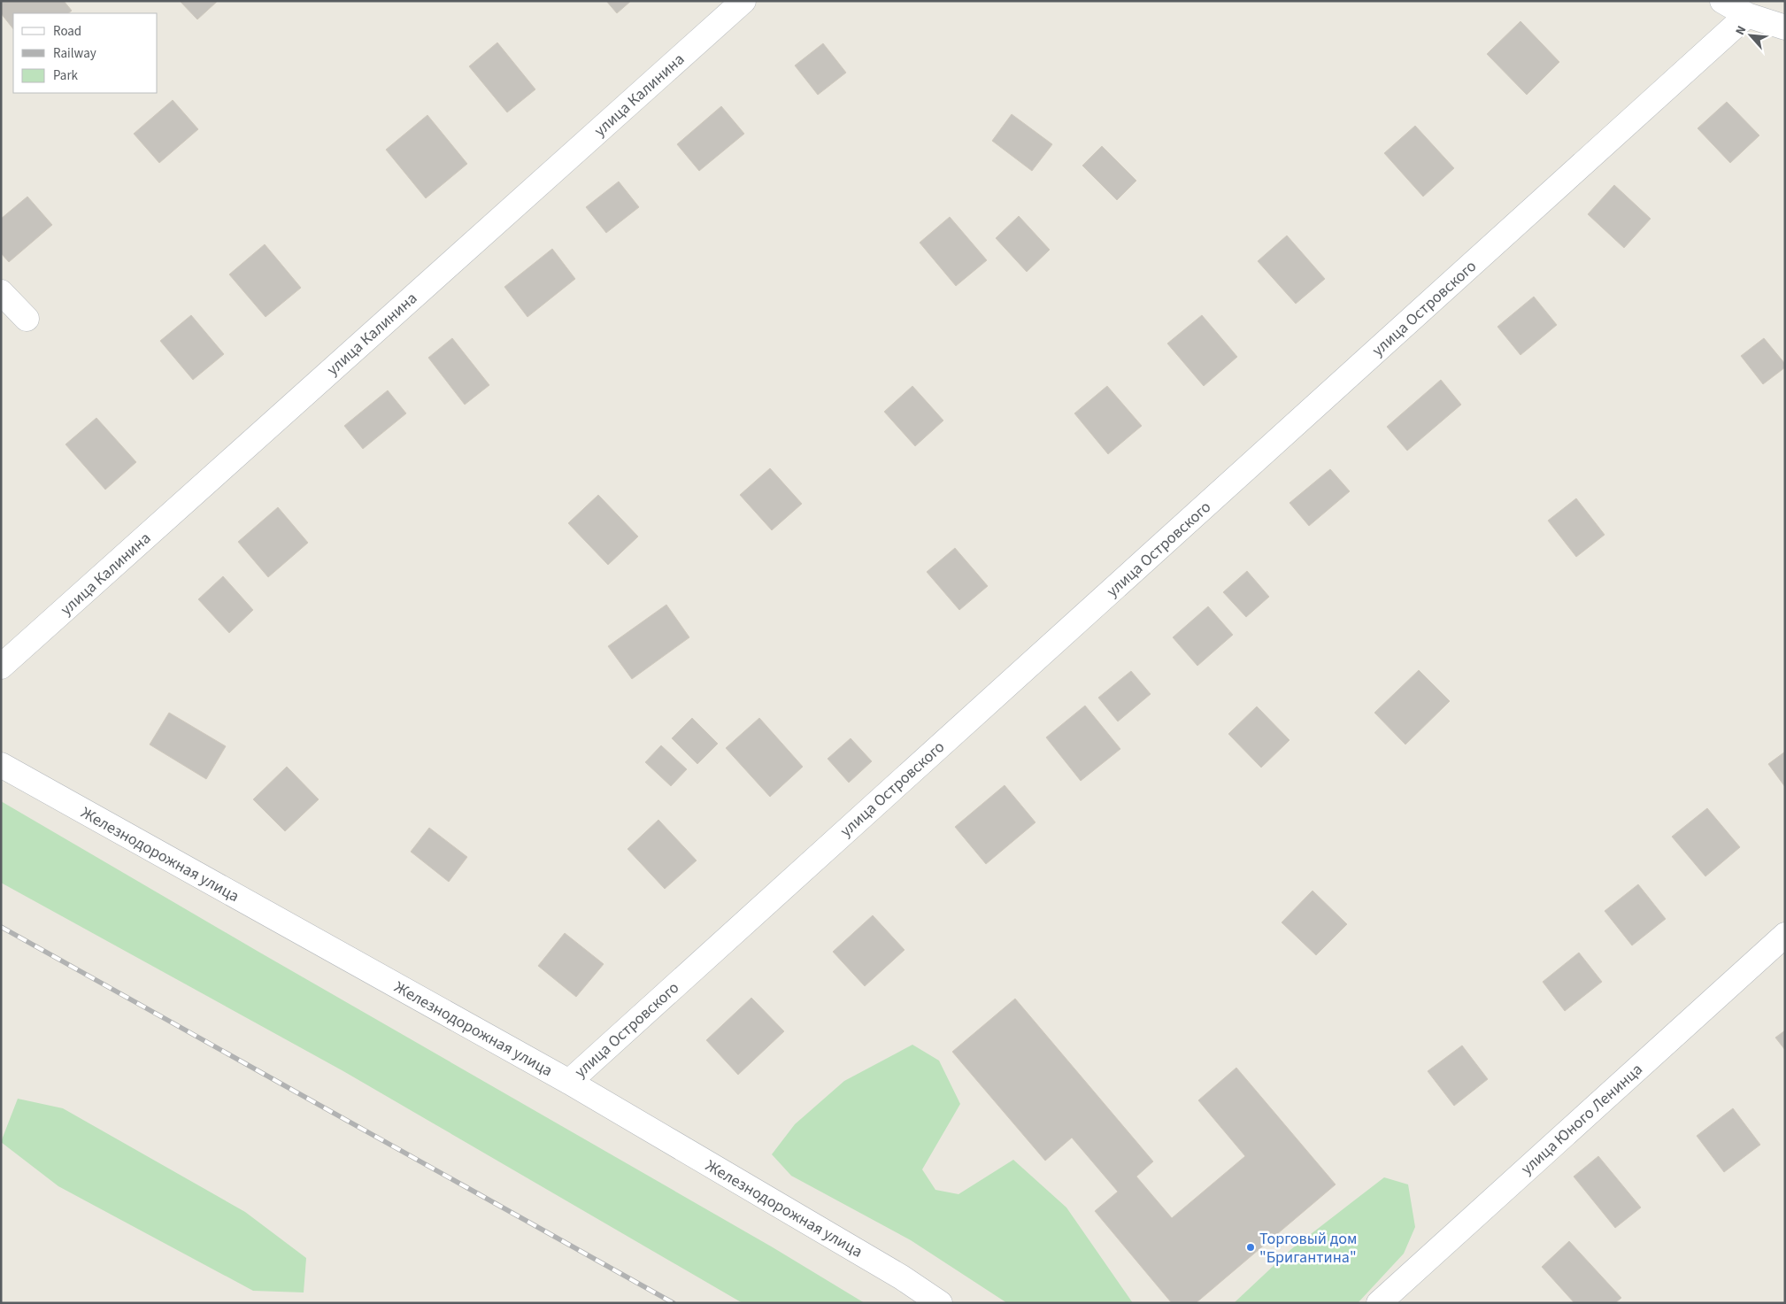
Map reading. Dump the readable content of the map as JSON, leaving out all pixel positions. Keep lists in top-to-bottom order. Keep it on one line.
{"streets":{"street":["улица Калинина","улица Островского","Железнодорожная улица","улица Юного Ленинца"]},"crossings":[["улица Островского","Железнодорожная улица"]],"places":["Торговый дом \"Бригантина\""],"legend":["Road","Railway","Park"],"north":"top left"}
